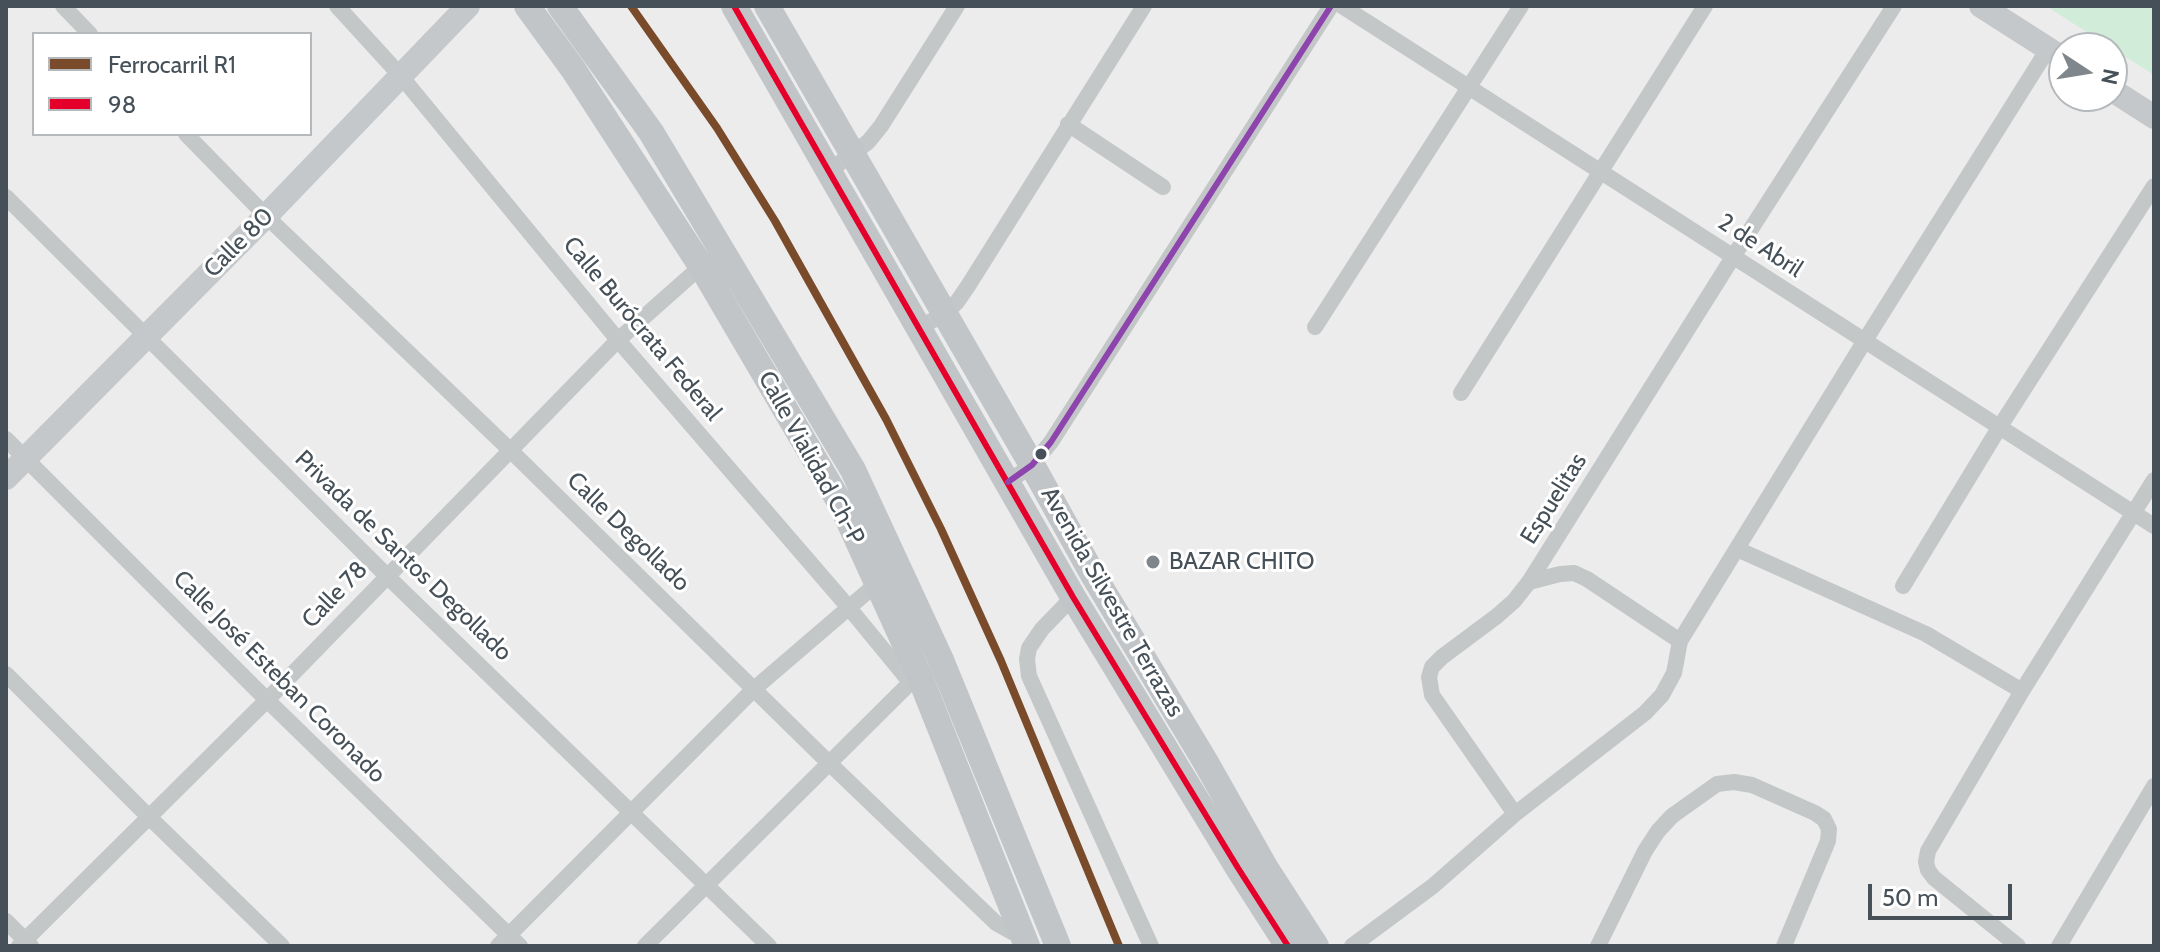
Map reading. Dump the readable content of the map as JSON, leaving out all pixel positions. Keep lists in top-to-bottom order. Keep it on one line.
{"streets":{"main road":["Calle Vialidad Ch-P","Avenida Silvestre Terrazas"],"street":["Calle 80","2 de Abril","Calle Burócrata Federal","Espuelitas","Calle Degollado","Privada de Santos Degollado","Calle 78","Calle José Esteban Coronado"]},"crossings":[["Calle 80","Calle Burócrata Federal"],["Calle 80","Calle Degollado"],["Calle 80","Privada de Santos Degollado"],["Calle 80","Calle José Esteban Coronado"],["2 de Abril","Espuelitas"],["Calle Burócrata Federal","Calle Vialidad Ch-P"],["Calle Burócrata Federal","Calle 78"],["Calle Vialidad Ch-P","Calle Degollado"],["Calle Vialidad Ch-P","Calle 78"],["Calle Degollado","Calle 78"],["Privada de Santos Degollado","Calle 78"],["Calle 78","Calle José Esteban Coronado"]],"places":["BAZAR CHITO"],"lines":["rail line R1","transit line 98"],"legend":["Ferrocarril R1","98"],"scale_bar":"50 m","north":"right"}
